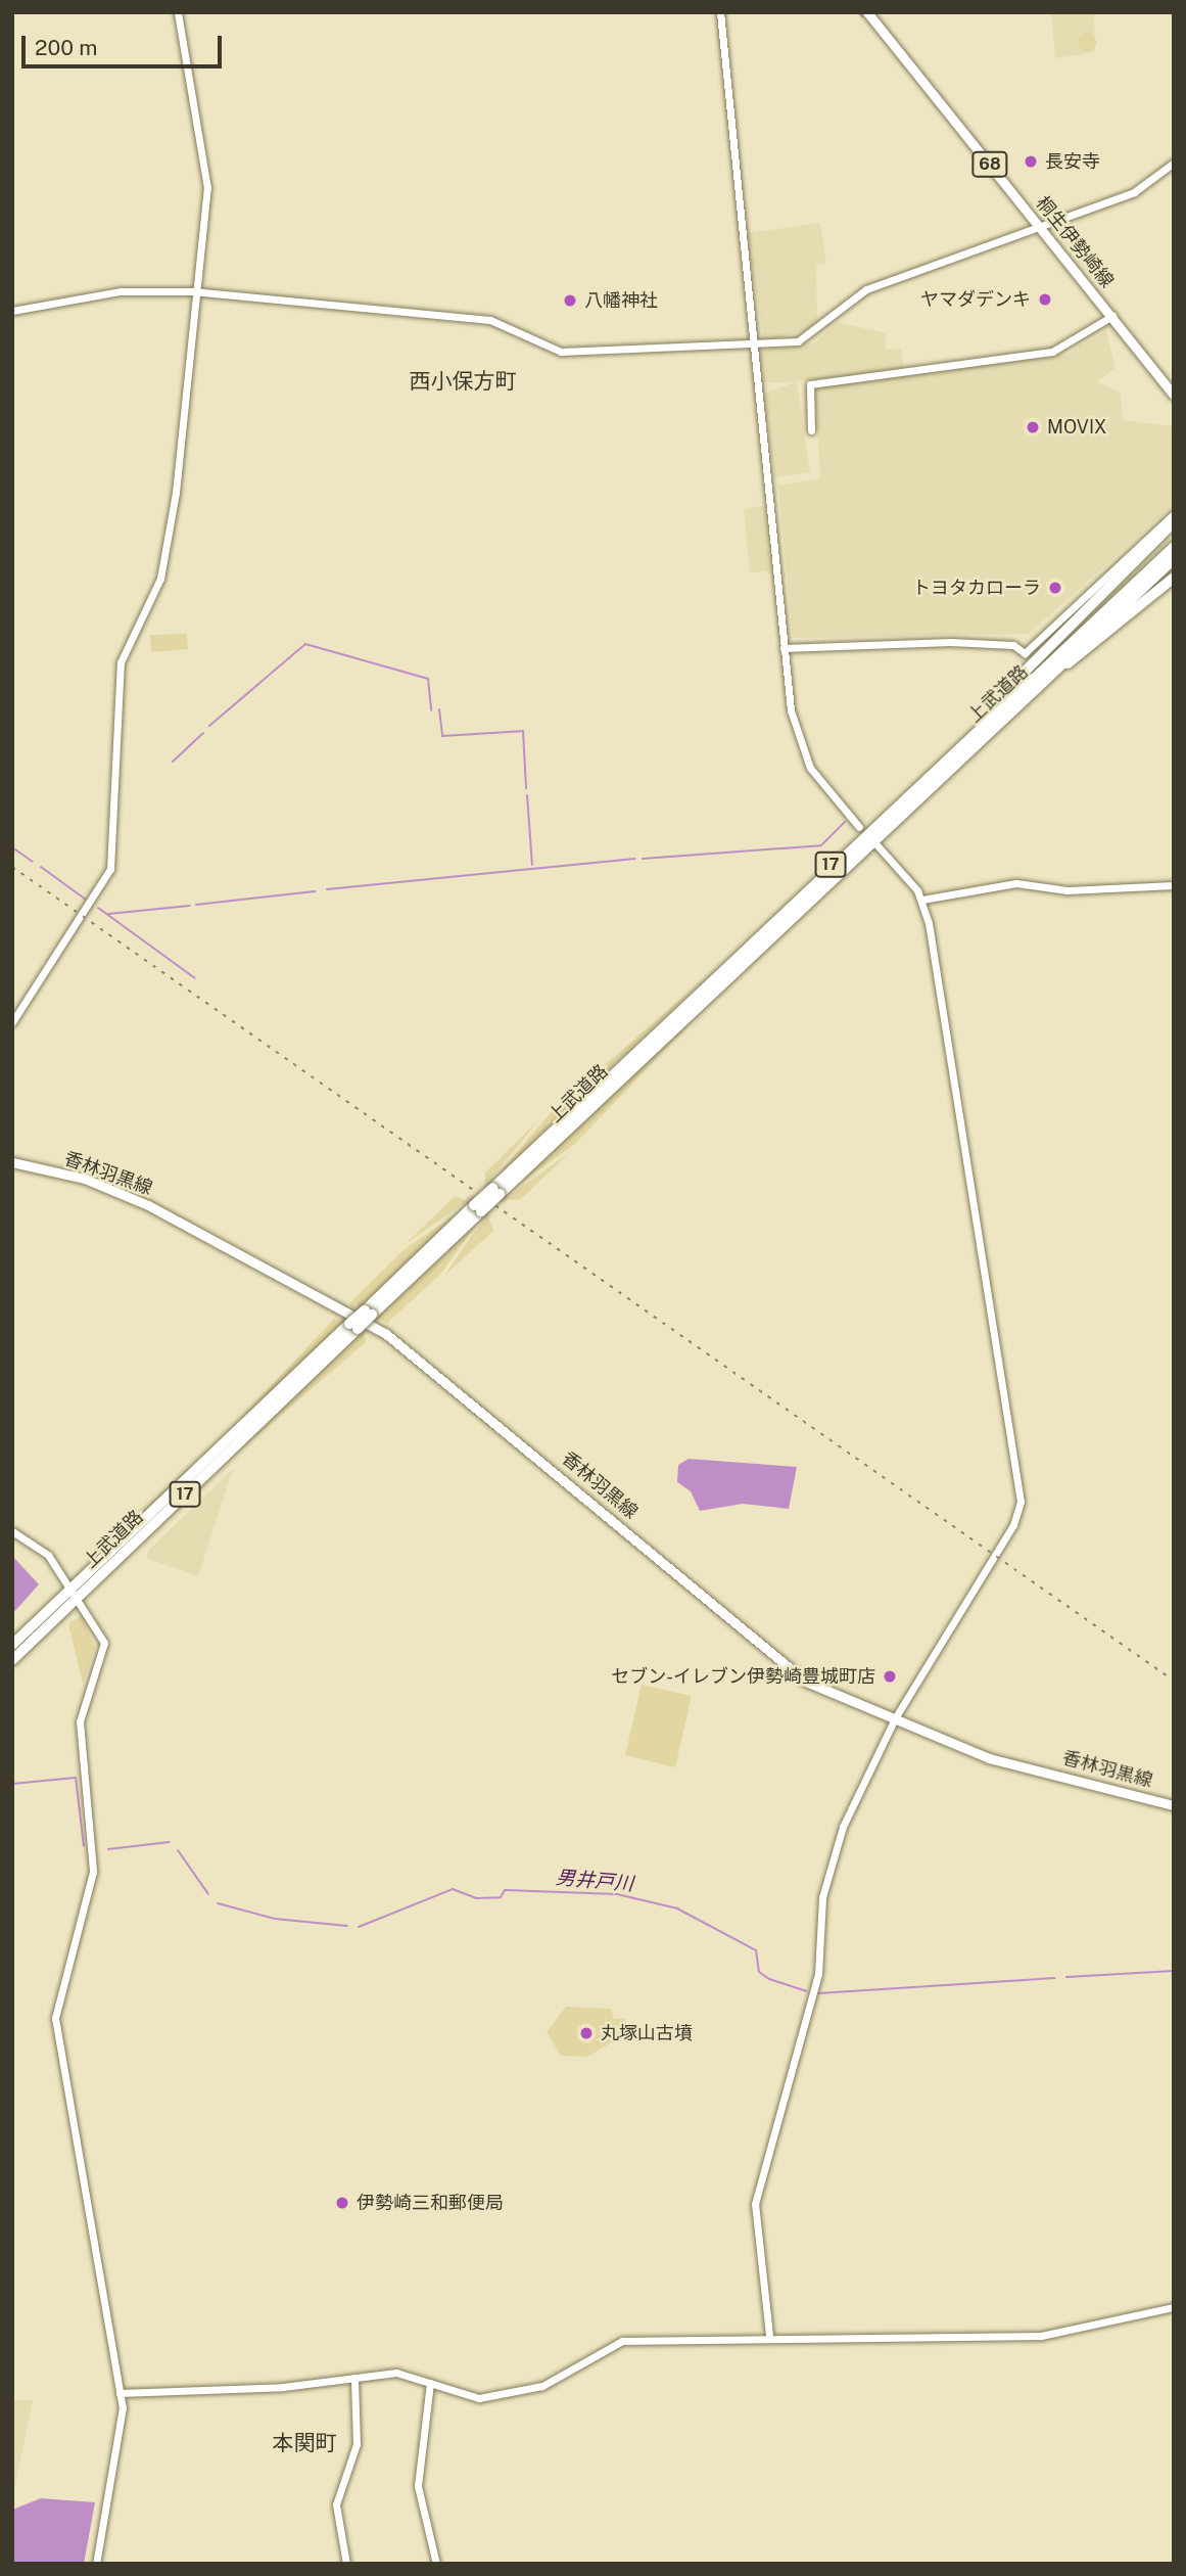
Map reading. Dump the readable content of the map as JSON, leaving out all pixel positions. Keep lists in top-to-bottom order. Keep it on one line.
{"streets":{"highway":["上武道路","17"],"main road":["68","桐生伊勢崎線","香林羽黒線"]},"districts":["西小保方町","本関町"],"water":["男井戸川"],"places":["長安寺","ヤマダデンキ","八幡神社","MOVIX","トヨタカローラ","セブン-イレブン伊勢崎豊城町店","丸塚山古墳","伊勢崎三和郵便局"],"scale_bar":"200 m"}
